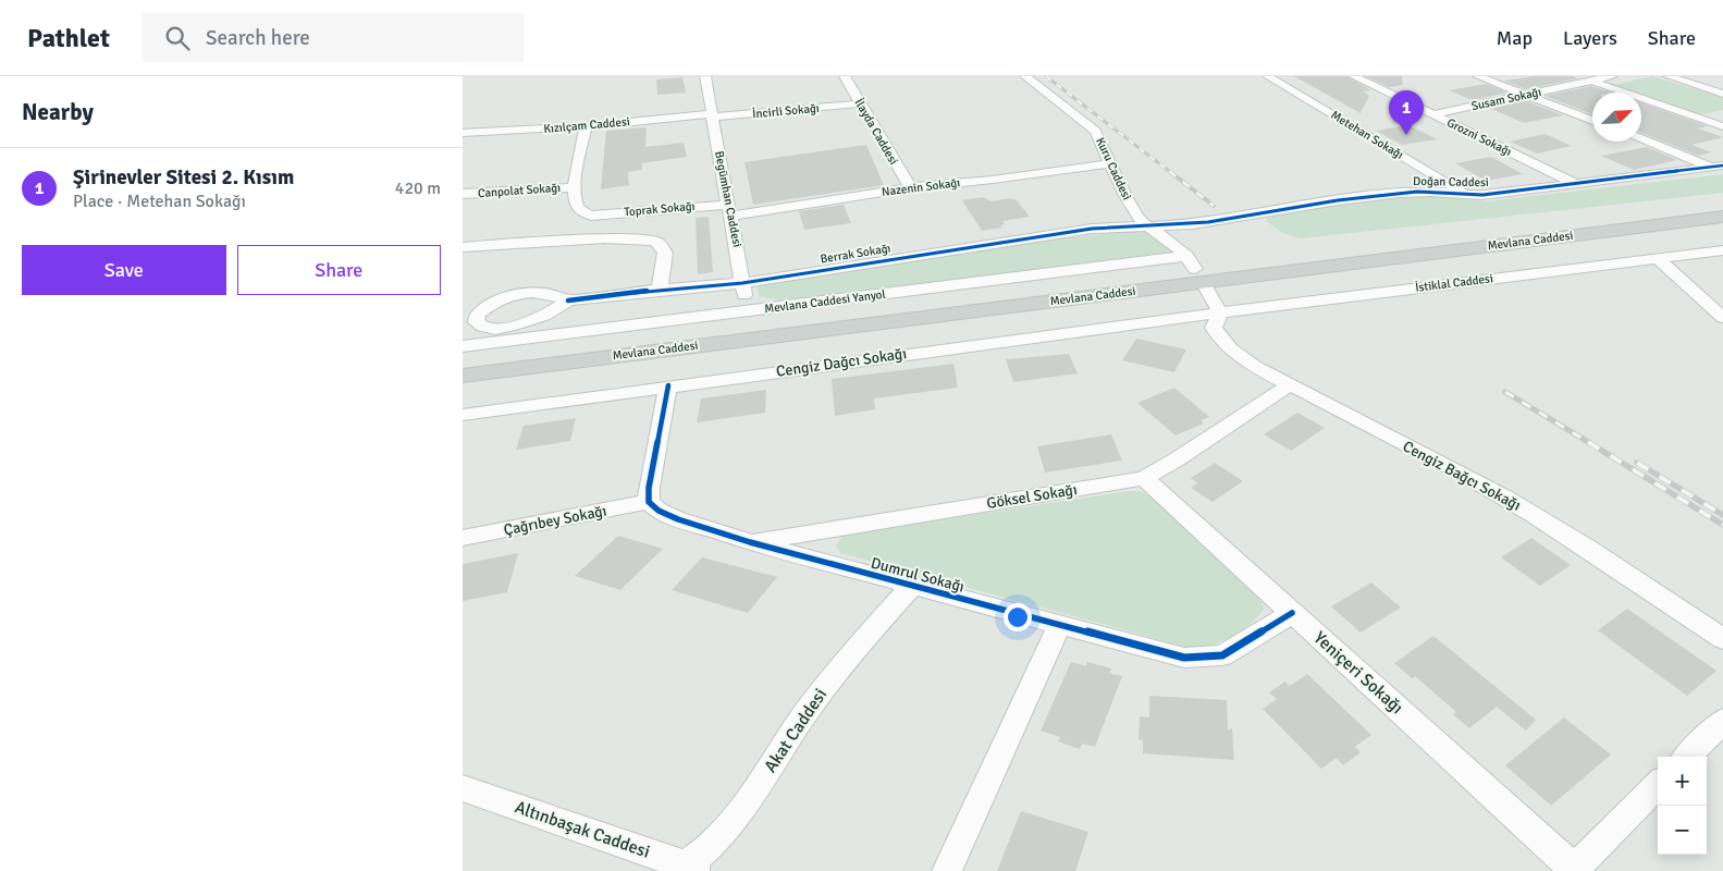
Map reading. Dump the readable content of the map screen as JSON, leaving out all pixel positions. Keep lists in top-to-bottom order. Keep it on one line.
{"streets":{"main road":["Mevlana Caddesi"],"street":["Susam Sokağı","İncirli Sokağı","Kızılçam Caddesi","İlayda Caddesi","Metehan Sokağı","Grozni Sokağı","Kuru Caddesi","Doğan Caddesi","Nazenin Sokağı","Canpolat Sokağı","Begümhan Caddesi","Toprak Sokağı","Berrak Sokağı","İstiklal Caddesi","Mevlana Caddesi Yanyol","Cengiz Dağcı Sokağı","Cengiz Bağcı Sokağı","Göksel Sokağı","Çağrıbey Sokağı","Dumrul Sokağı","Yeniçeri Sokağı","Akat Caddesi","Altınbaşak Caddesi"]},"crossings":[["Susam Sokağı","Grozni Sokağı"],["İncirli Sokağı","Kızılçam Caddesi"],["İncirli Sokağı","İlayda Caddesi"],["İncirli Sokağı","Begümhan Caddesi"],["Kızılçam Caddesi","Begümhan Caddesi"],["İlayda Caddesi","Nazenin Sokağı"],["Metehan Sokağı","Doğan Caddesi"],["Grozni Sokağı","Doğan Caddesi"],["Kuru Caddesi","Doğan Caddesi"],["Kuru Caddesi","Nazenin Sokağı"],["Kuru Caddesi","Mevlana Caddesi"],["Kuru Caddesi","Berrak Sokağı"],["Doğan Caddesi","Berrak Sokağı"],["Nazenin Sokağı","Begümhan Caddesi"],["Nazenin Sokağı","Toprak Sokağı"],["Canpolat Sokağı","Toprak Sokağı"],["Begümhan Caddesi","Toprak Sokağı"],["Begümhan Caddesi","Mevlana Caddesi"],["Begümhan Caddesi","Berrak Sokağı"],["Begümhan Caddesi","Mevlana Caddesi Yanyol"],["Mevlana Caddesi","Mevlana Caddesi Yanyol"],["İstiklal Caddesi","Cengiz Dağcı Sokağı"],["İstiklal Caddesi","Cengiz Bağcı Sokağı"],["Cengiz Dağcı Sokağı","Cengiz Bağcı Sokağı"],["Cengiz Bağcı Sokağı","Göksel Sokağı"],["Göksel Sokağı","Dumrul Sokağı"],["Göksel Sokağı","Yeniçeri Sokağı"],["Çağrıbey Sokağı","Dumrul Sokağı"],["Dumrul Sokağı","Yeniçeri Sokağı"],["Dumrul Sokağı","Akat Caddesi"],["Akat Caddesi","Altınbaşak Caddesi"]],"north":"top right","page":{"header":"Pathlet","search":"Search here","nav":["Map","Layers","Share"],"heading":"Nearby","pins":"1","list":[{"mark":"1","name":"Şirinevler Sitesi 2. Kısım","note":"Place · Metehan Sokağı","value":"420 m"}],"buttons":["Save","Share"],"map_buttons":["+","−"]}}
